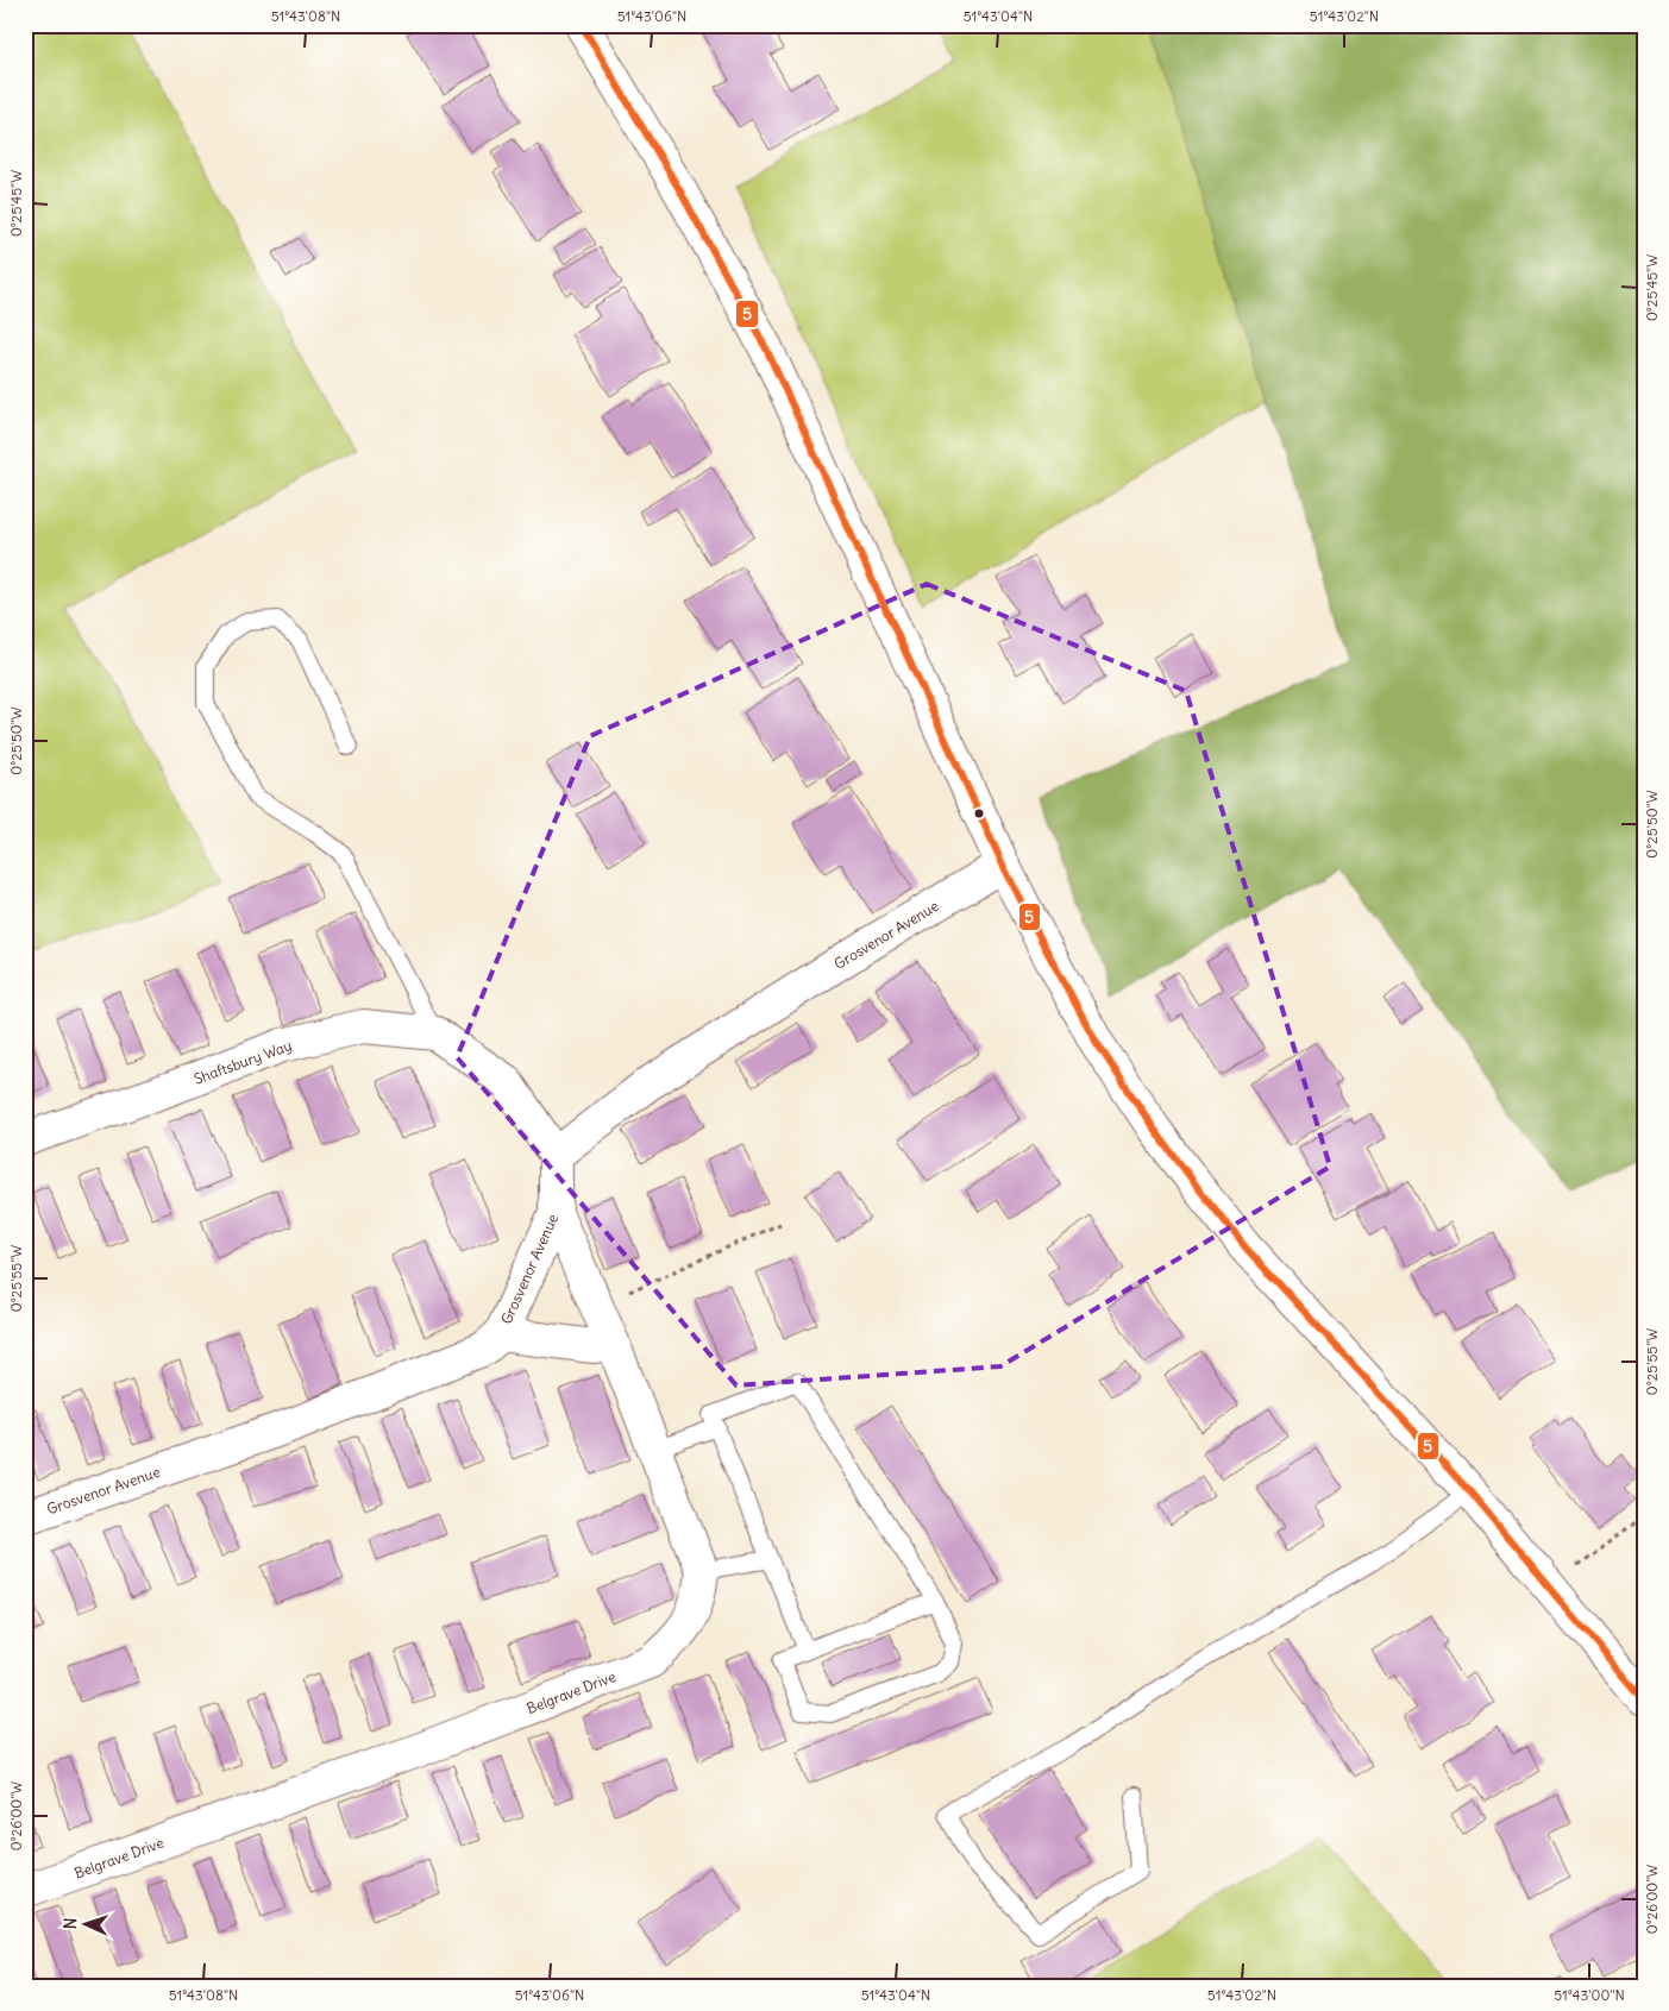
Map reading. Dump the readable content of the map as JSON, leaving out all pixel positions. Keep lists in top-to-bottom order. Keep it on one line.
{"streets":{"street":["Grosvenor Avenue","Shaftsbury Way","Belgrave Drive"]},"lines":["transit line 5"],"north":"left","coordinates":["51°43'08\"N","51°43'06\"N","51°43'04\"N","51°43'02\"N","0°25'45\"W","0°25'50\"W","0°25'55\"W","0°26'00\"W","51°43'00\"N"]}
